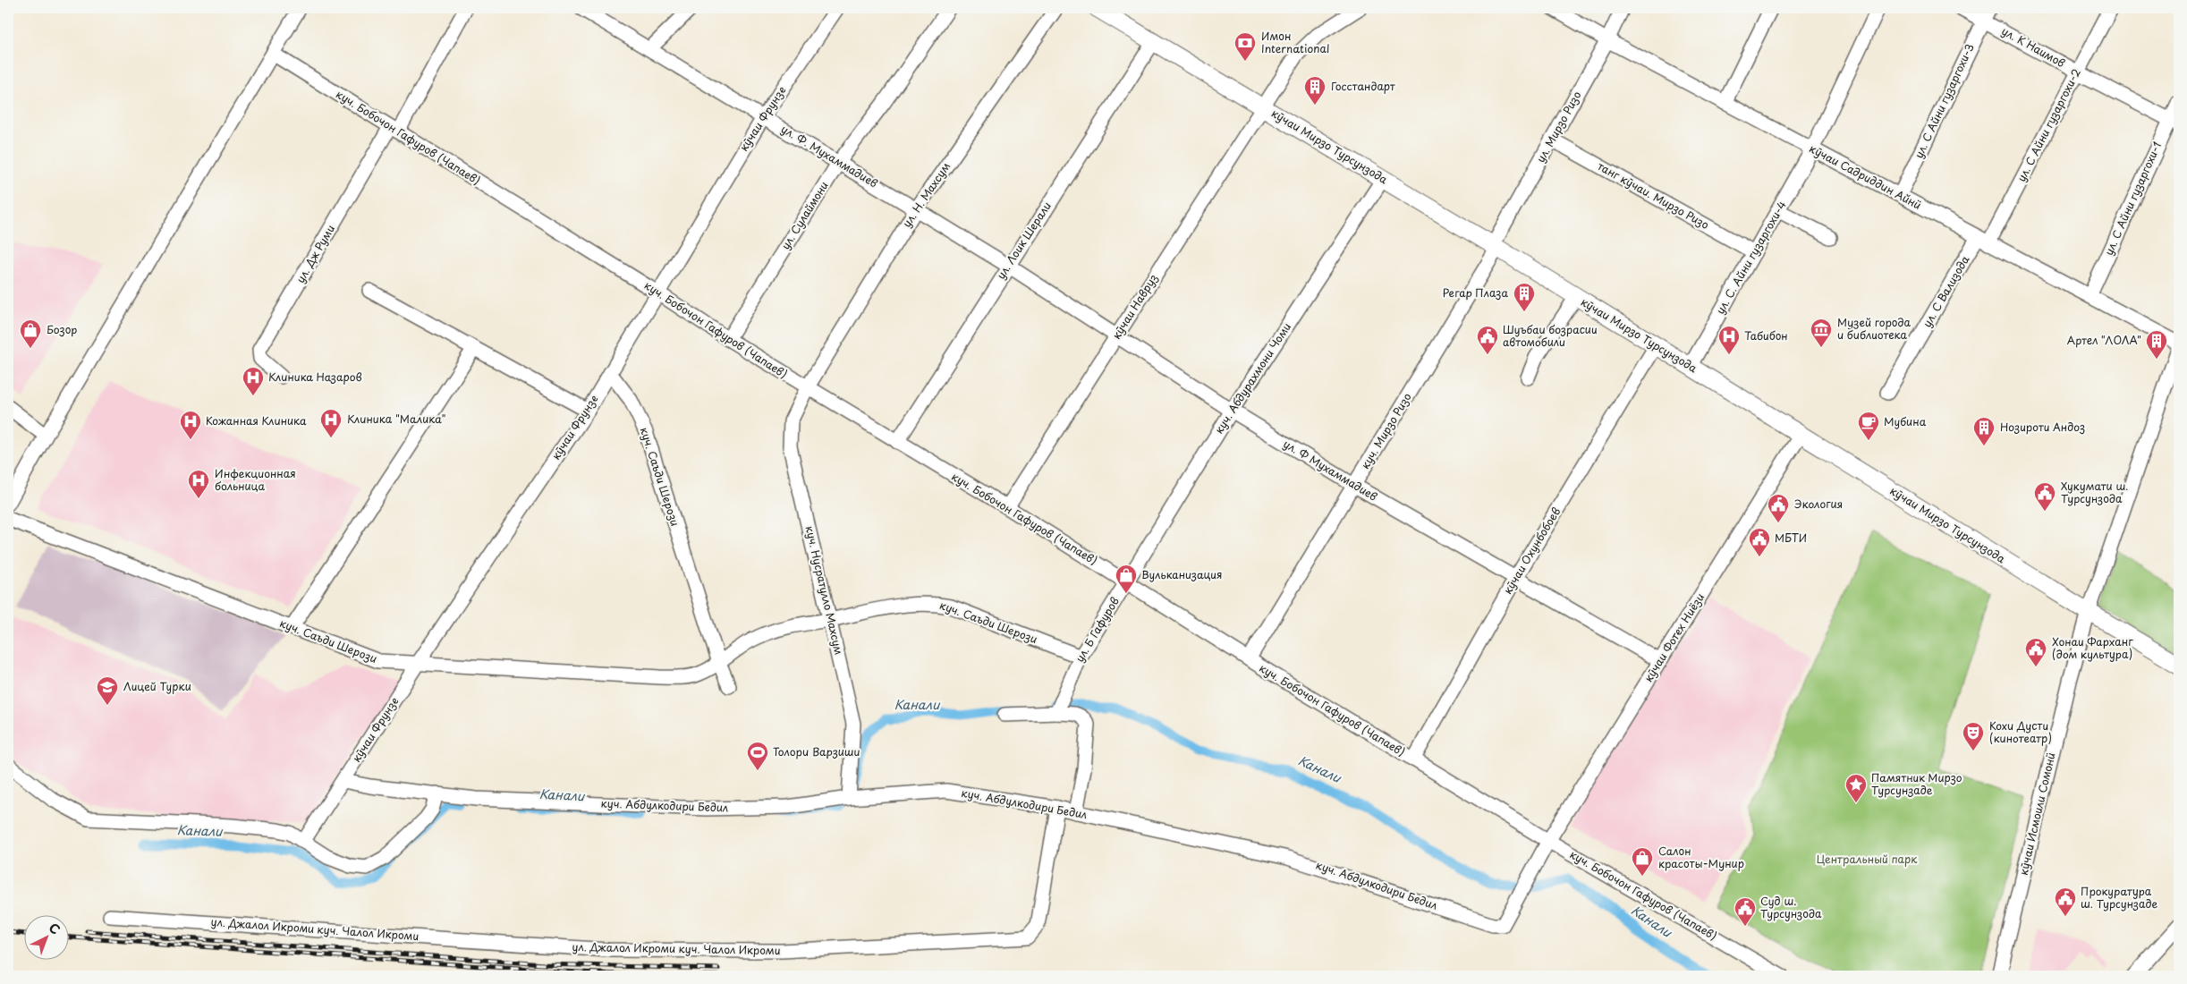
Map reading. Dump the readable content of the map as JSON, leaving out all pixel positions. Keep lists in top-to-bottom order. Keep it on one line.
{"streets":{"main road":["кӯчаи Мирзо Турсунзода"],"street":["ул. К Наимов","ул. С Айни гузаргохи-3","кӯчаи Фрунзе","ул. С Айни гузаргохи-2","ул. Мирзо Ризо","куч. Бобочон Гафуров (Чапаев)","ул. Ф. Мухаммадиев","кӯчаи Садриддин Айнӣ","ул. Н. Махсум","танг кӯчаи. Мирзо Ризо","ул. С Айни гузаргохи-1","ул. Сулаймони","ул. Лоик Шерали","ул. Дж Руми","ул. С. Айни гузаргохи-4","ул. С Вализода","кӯчаи Навруз","куч. Абдурахмони Чоми","куч. Мирзо Ризо","ул. Ф Мухаммадиев","куч. Саъди Шерози","кӯчаи Охунбобоев","куч. Нусратулло Махсум","ул. Б Гафуров","кӯчаи Фотех Ниёзи","куч. Абдулкодири Бедил","кӯчаи Исмоили Сомонӣ","ул. Джалол Икроми куч. Чалол Икроми"]},"crossings":[["ул. К Наимов","ул. С Айни гузаргохи-3"],["ул. К Наимов","ул. С Айни гузаргохи-2"],["ул. К Наимов","ул. С Айни гузаргохи-1"],["ул. С Айни гузаргохи-3","кӯчаи Садриддин Айнӣ"],["кӯчаи Фрунзе","куч. Бобочон Гафуров (Чапаев)"],["кӯчаи Фрунзе","ул. Ф. Мухаммадиев"],["кӯчаи Фрунзе","куч. Саъди Шерози"],["кӯчаи Фрунзе","куч. Абдулкодири Бедил"],["ул. С Айни гузаргохи-2","кӯчаи Садриддин Айнӣ"],["ул. С Айни гузаргохи-2","ул. С Вализода"],["ул. Мирзо Ризо","кӯчаи Мирзо Турсунзода"],["ул. Мирзо Ризо","кӯчаи Садриддин Айнӣ"],["ул. Мирзо Ризо","танг кӯчаи. Мирзо Ризо"],["ул. Мирзо Ризо","куч. Мирзо Ризо"],["куч. Бобочон Гафуров (Чапаев)","ул. Н. Махсум"],["куч. Бобочон Гафуров (Чапаев)","ул. Сулаймони"],["куч. Бобочон Гафуров (Чапаев)","ул. Лоик Шерали"],["куч. Бобочон Гафуров (Чапаев)","ул. Дж Руми"],["куч. Бобочон Гафуров (Чапаев)","кӯчаи Навруз"],["куч. Бобочон Гафуров (Чапаев)","куч. Абдурахмони Чоми"],["куч. Бобочон Гафуров (Чапаев)","куч. Мирзо Ризо"],["куч. Бобочон Гафуров (Чапаев)","кӯчаи Охунбобоев"],["куч. Бобочон Гафуров (Чапаев)","куч. Нусратулло Махсум"],["куч. Бобочон Гафуров (Чапаев)","ул. Б Гафуров"],["куч. Бобочон Гафуров (Чапаев)","кӯчаи Фотех Ниёзи"],["куч. Бобочон Гафуров (Чапаев)","куч. Абдулкодири Бедил"],["кӯчаи Мирзо Турсунзода","ул. Лоик Шерали"],["кӯчаи Мирзо Турсунзода","ул. С. Айни гузаргохи-4"],["кӯчаи Мирзо Турсунзода","кӯчаи Навруз"],["кӯчаи Мирзо Турсунзода","куч. Абдурахмони Чоми"],["кӯчаи Мирзо Турсунзода","куч. Мирзо Ризо"],["кӯчаи Мирзо Турсунзода","кӯчаи Охунбобоев"],["кӯчаи Мирзо Турсунзода","кӯчаи Фотех Ниёзи"],["кӯчаи Мирзо Турсунзода","кӯчаи Исмоили Сомонӣ"],["ул. Ф. Мухаммадиев","ул. Н. Махсум"],["ул. Ф. Мухаммадиев","ул. Сулаймони"],["ул. Ф. Мухаммадиев","ул. Лоик Шерали"],["ул. Ф. Мухаммадиев","ул. Ф Мухаммадиев"],["кӯчаи Садриддин Айнӣ","ул. С Айни гузаргохи-1"],["кӯчаи Садриддин Айнӣ","ул. С. Айни гузаргохи-4"],["кӯчаи Садриддин Айнӣ","ул. С Вализода"],["кӯчаи Садриддин Айнӣ","кӯчаи Исмоили Сомонӣ"],["ул. Н. Махсум","куч. Нусратулло Махсум"],["танг кӯчаи. Мирзо Ризо","ул. С. Айни гузаргохи-4"],["ул. Лоик Шерали","ул. Ф Мухаммадиев"],["кӯчаи Навруз","ул. Ф Мухаммадиев"],["куч. Абдурахмони Чоми","ул. Ф Мухаммадиев"],["куч. Абдурахмони Чоми","ул. Б Гафуров"],["куч. Мирзо Ризо","ул. Ф Мухаммадиев"],["ул. Ф Мухаммадиев","кӯчаи Охунбобоев"],["ул. Ф Мухаммадиев","кӯчаи Фотех Ниёзи"],["куч. Саъди Шерози","куч. Нусратулло Махсум"],["куч. Саъди Шерози","ул. Б Гафуров"],["куч. Нусратулло Махсум","куч. Абдулкодири Бедил"],["кӯчаи Фотех Ниёзи","куч. Абдулкодири Бедил"],["куч. Абдулкодири Бедил","ул. Джалол Икроми куч. Чалол Икроми"]],"water":["Канали"],"parks":["Центральный парк"],"places":{"bank":["Имон International"],"building":["Госстандарт","Регар Плаза","Артел \"ЛОЛА\"","Нозироти Андоз"],"museum":["Музей города и библиотека"],"shop":["Бозор","Вульканизация","Салон красоты-Мунир"],"public building":["Шуъбаи бозрасии автомобили","Хукумати ш. Турсунзода","Экология","МБТИ","Хонаи Фарханг (дом культура)","Прокуратура ш. Турсунзаде","Суд ш. Турсунзода"],"hospital":["Табибон","Клиника Назаров","Клиника \"Малика\"","Кожанная Клиника","Инфекционная больница"],"cafe":["Мубина"],"school or university":["Лицей Турки"],"theatre":["Кохи Дусти (кинотеатр)"],"sports":["Толори Варзиши"],"place":["Памятник Мирзо Турсунзаде"]},"north":"top right"}
